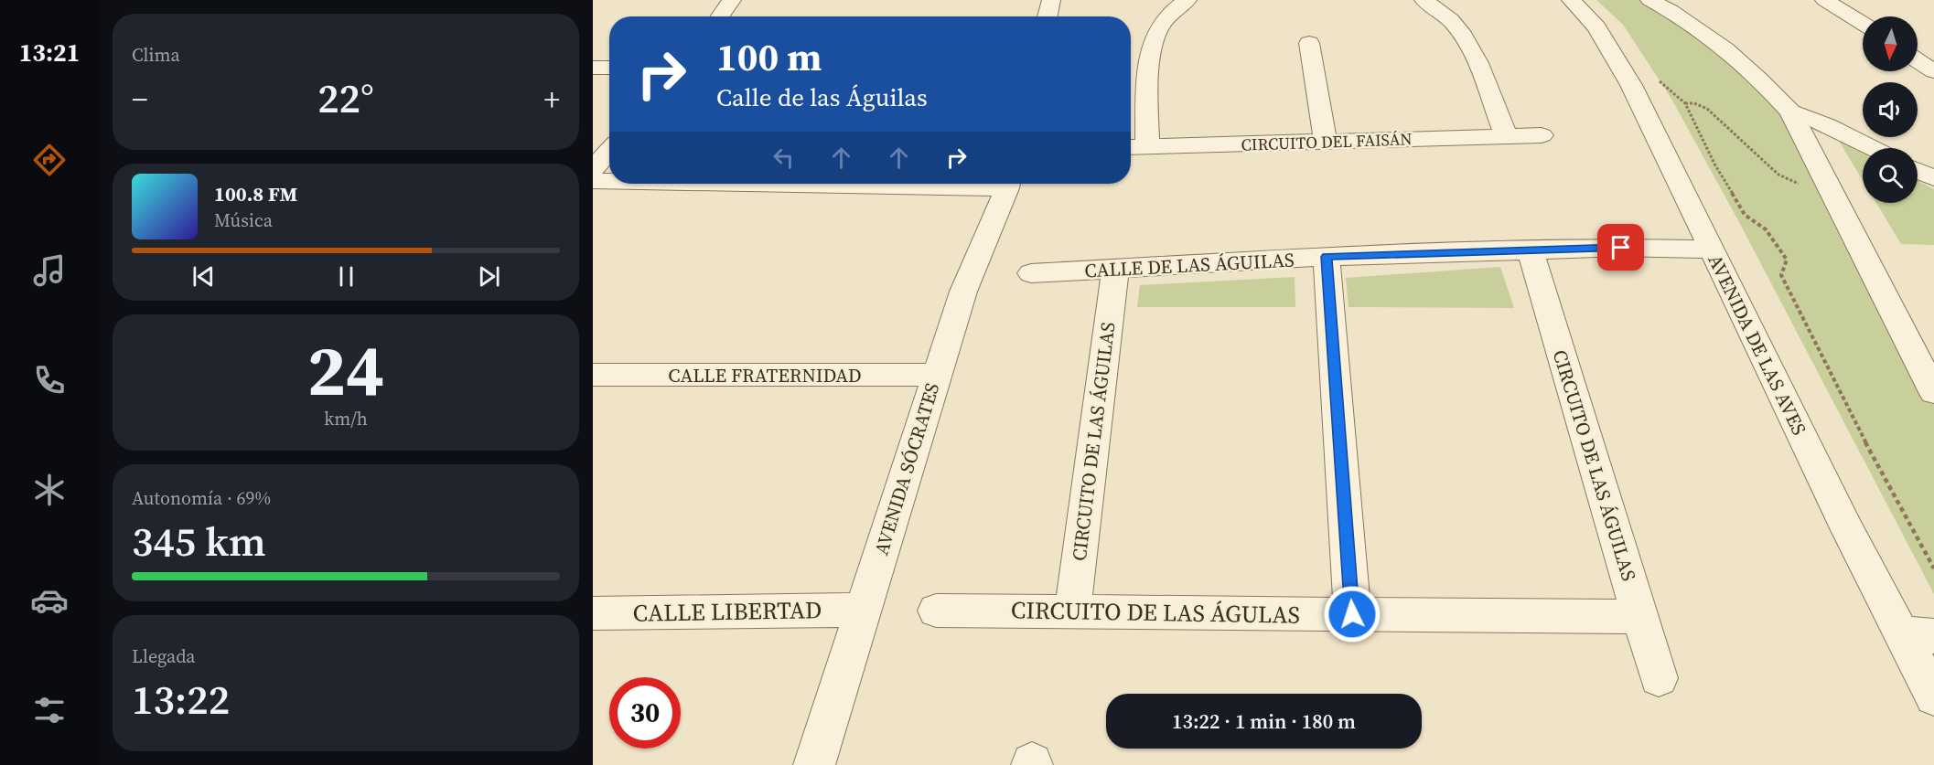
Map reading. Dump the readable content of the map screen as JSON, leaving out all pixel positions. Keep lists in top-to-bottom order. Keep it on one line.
{"streets":{"street":["CIRCUITO DEL FAISÁN","CALLE DE LAS ÁGUILAS","AVENIDA DE LAS AVES","CALLE FRATERNIDAD","CIRCUITO DE LAS ÁGUILAS","AVENIDA SÓCRATES","CALLE LIBERTAD","CIRCUITO DE LAS ÁGULAS"]},"crossings":[["CALLE DE LAS ÁGUILAS","AVENIDA DE LAS AVES"],["CALLE DE LAS ÁGUILAS","CIRCUITO DE LAS ÁGUILAS"],["CALLE FRATERNIDAD","AVENIDA SÓCRATES"],["CIRCUITO DE LAS ÁGUILAS","CIRCUITO DE LAS ÁGULAS"],["AVENIDA SÓCRATES","CALLE LIBERTAD"]],"north":"bottom","page":{"tabs":"13:21","tile":["Clima",["24","km/h"],["Autonomía · 69%","345 km"],["Llegada","13:22"]],"turn":["100 m","Calle de las Águilas"],"heat":["−","22°","+"],"song":["100.8 FM","Música"],"limit":"30","trip":"13:22 · 1 min · 180 m"}}
